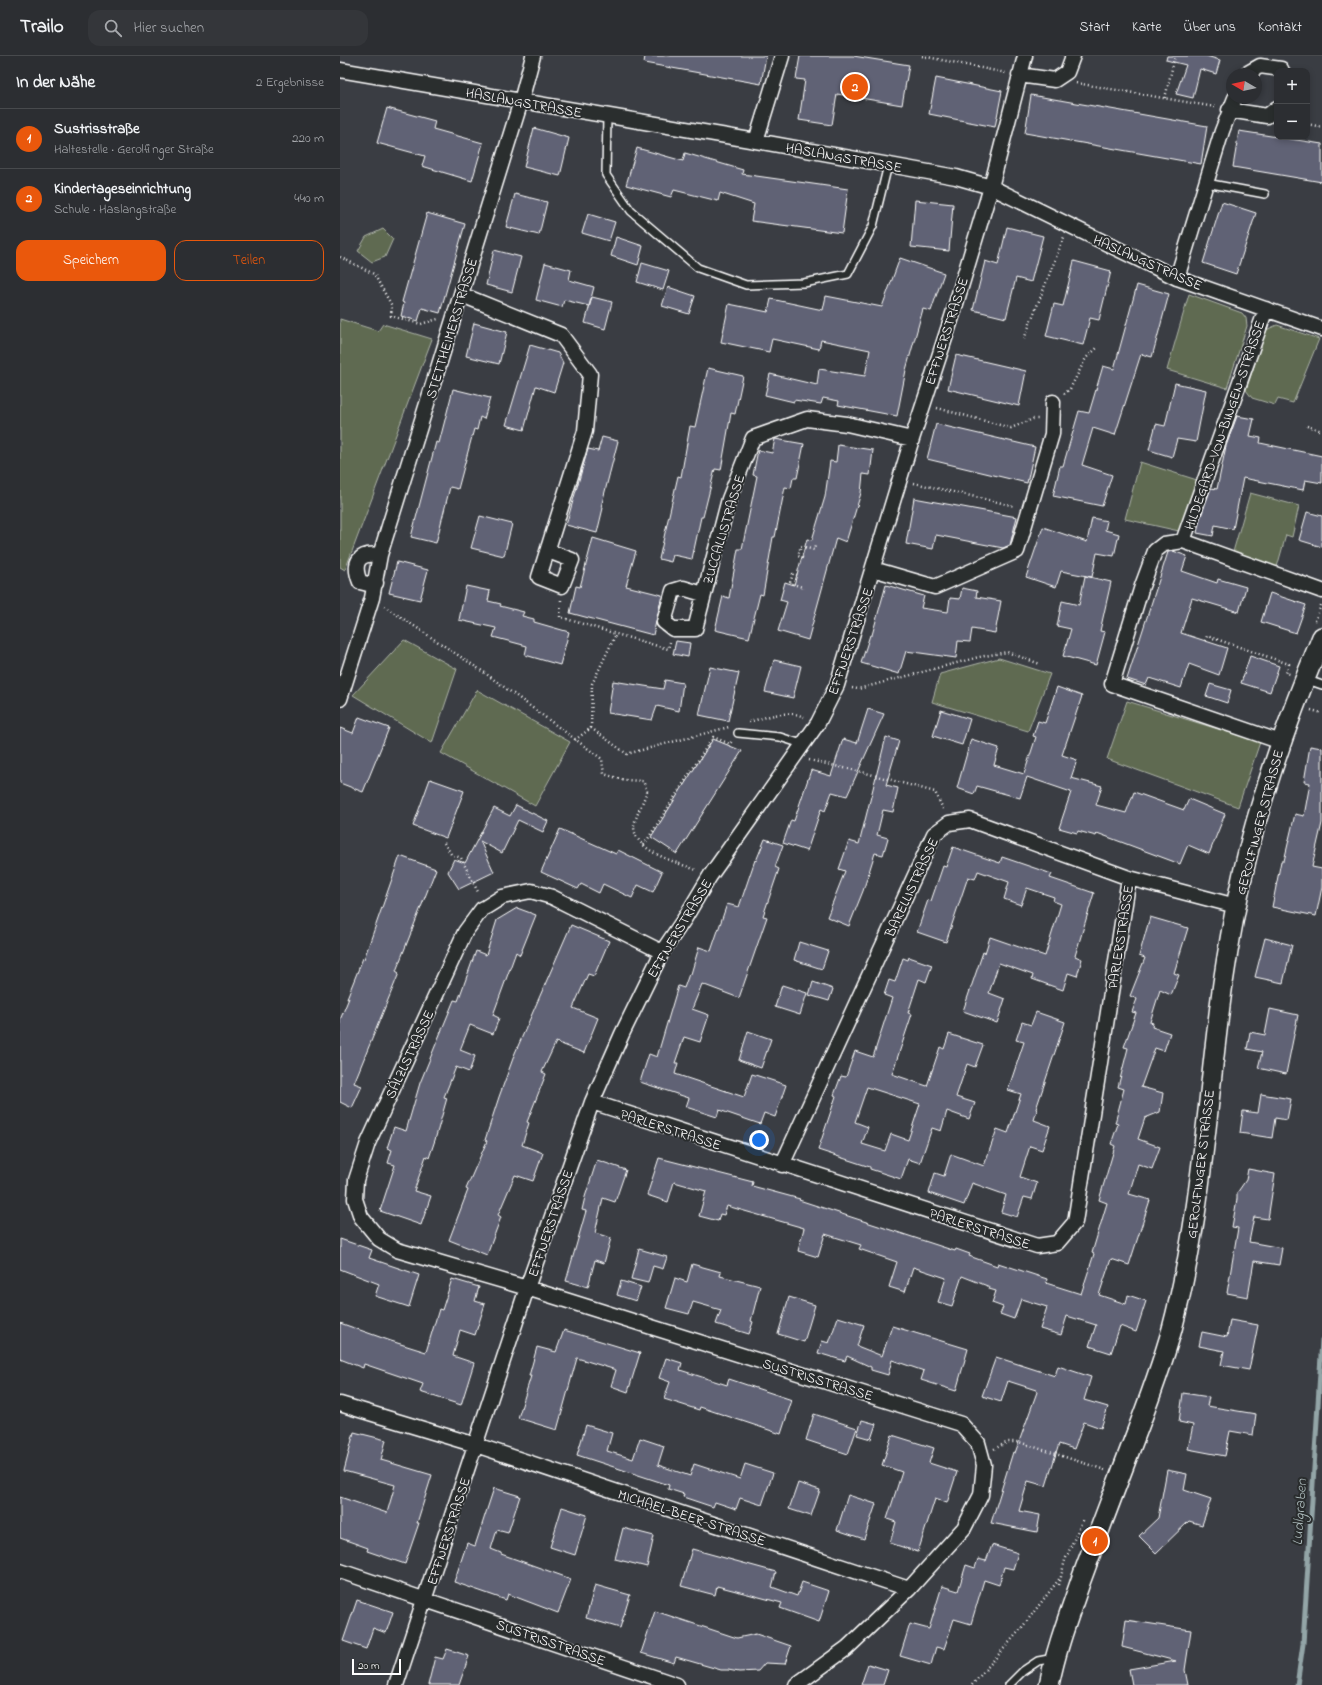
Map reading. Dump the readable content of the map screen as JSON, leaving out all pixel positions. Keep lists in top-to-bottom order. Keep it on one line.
{"streets":{"street":["HASLANGSTRASSE","STETTHEIMERSTRASSE","EFFNERSTRASSE","HILDEGARD-VON-BINGEN-STRASSE","ZUCCALLISTRASSE","GEROLFINGER STRASSE","BARELLISTRASSE","PARLERSTRASSE","SÄLZLSTRASSE","SUSTRISSTRASSE","MICHAEL-BEER-STRASSE"]},"crossings":[["HASLANGSTRASSE","STETTHEIMERSTRASSE"],["HASLANGSTRASSE","EFFNERSTRASSE"],["HASLANGSTRASSE","HILDEGARD-VON-BINGEN-STRASSE"],["EFFNERSTRASSE","ZUCCALLISTRASSE"],["EFFNERSTRASSE","PARLERSTRASSE"],["EFFNERSTRASSE","SÄLZLSTRASSE"],["EFFNERSTRASSE","SUSTRISSTRASSE"],["EFFNERSTRASSE","MICHAEL-BEER-STRASSE"],["GEROLFINGER STRASSE","BARELLISTRASSE"],["BARELLISTRASSE","PARLERSTRASSE"],["SÄLZLSTRASSE","SUSTRISSTRASSE"],["SUSTRISSTRASSE","MICHAEL-BEER-STRASSE"]],"water":["Ludlgraben"],"scale_bar":"20 m","north":"left","page":{"header":"Trailo","search":"Hier suchen","nav":["Start","Karte","Über uns","Kontakt"],"heading":["In der Nähe","2 Ergebnisse"],"map_buttons":["+","−"],"pins":["2","1"],"list":[{"mark":"1","name":"Sustrisstraße","note":"Haltestelle · Gerolfinger Straße","value":"220 m"},{"mark":"2","name":"Kindertageseinrichtung","note":"Schule · Haslangstraße","value":"440 m"}],"buttons":["Speichern","Teilen"],"scale":"20 m"}}
